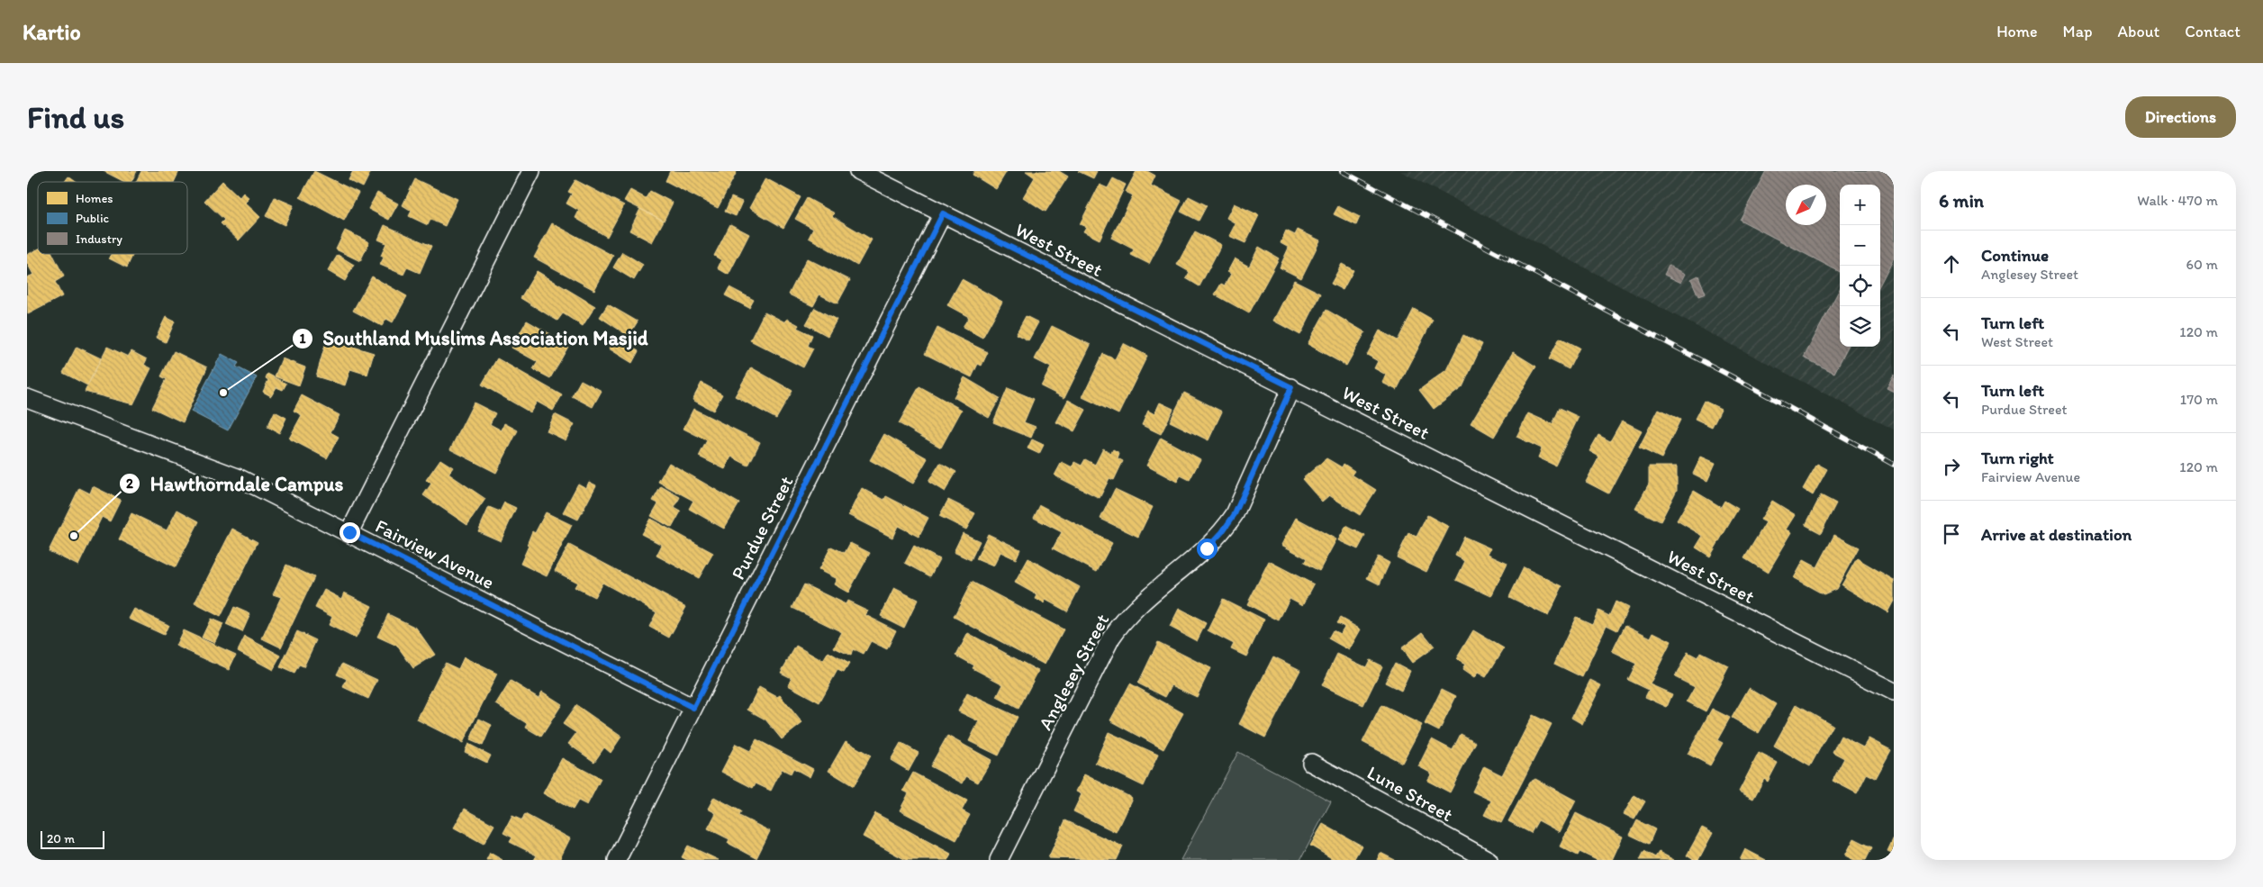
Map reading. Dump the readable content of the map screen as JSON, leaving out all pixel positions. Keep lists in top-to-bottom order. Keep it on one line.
{"streets":{"street":["West Street","Purdue Street","Fairview Avenue","Anglesey Street","Lune Street"]},"crossings":[["West Street","Purdue Street"],["West Street","Anglesey Street"],["Purdue Street","Fairview Avenue"]],"places":["Southland Muslims Association Masjid","Hawthorndale Campus"],"legend":["Homes","Public","Industry"],"scale_bar":"20 m","north":"bottom left","page":{"header":"Kartio","nav":["Home","Map","About","Contact"],"buttons":"Directions","title":"Find us","heading":["6 min","Walk · 470 m"],"map_buttons":["+","−"],"list":[["Continue","Anglesey Street","60 m"],["Turn left","West Street","120 m"],["Turn left","Purdue Street","170 m"],["Turn right","Fairview Avenue","120 m"],"Arrive at destination"],"scale":"20 m"}}
